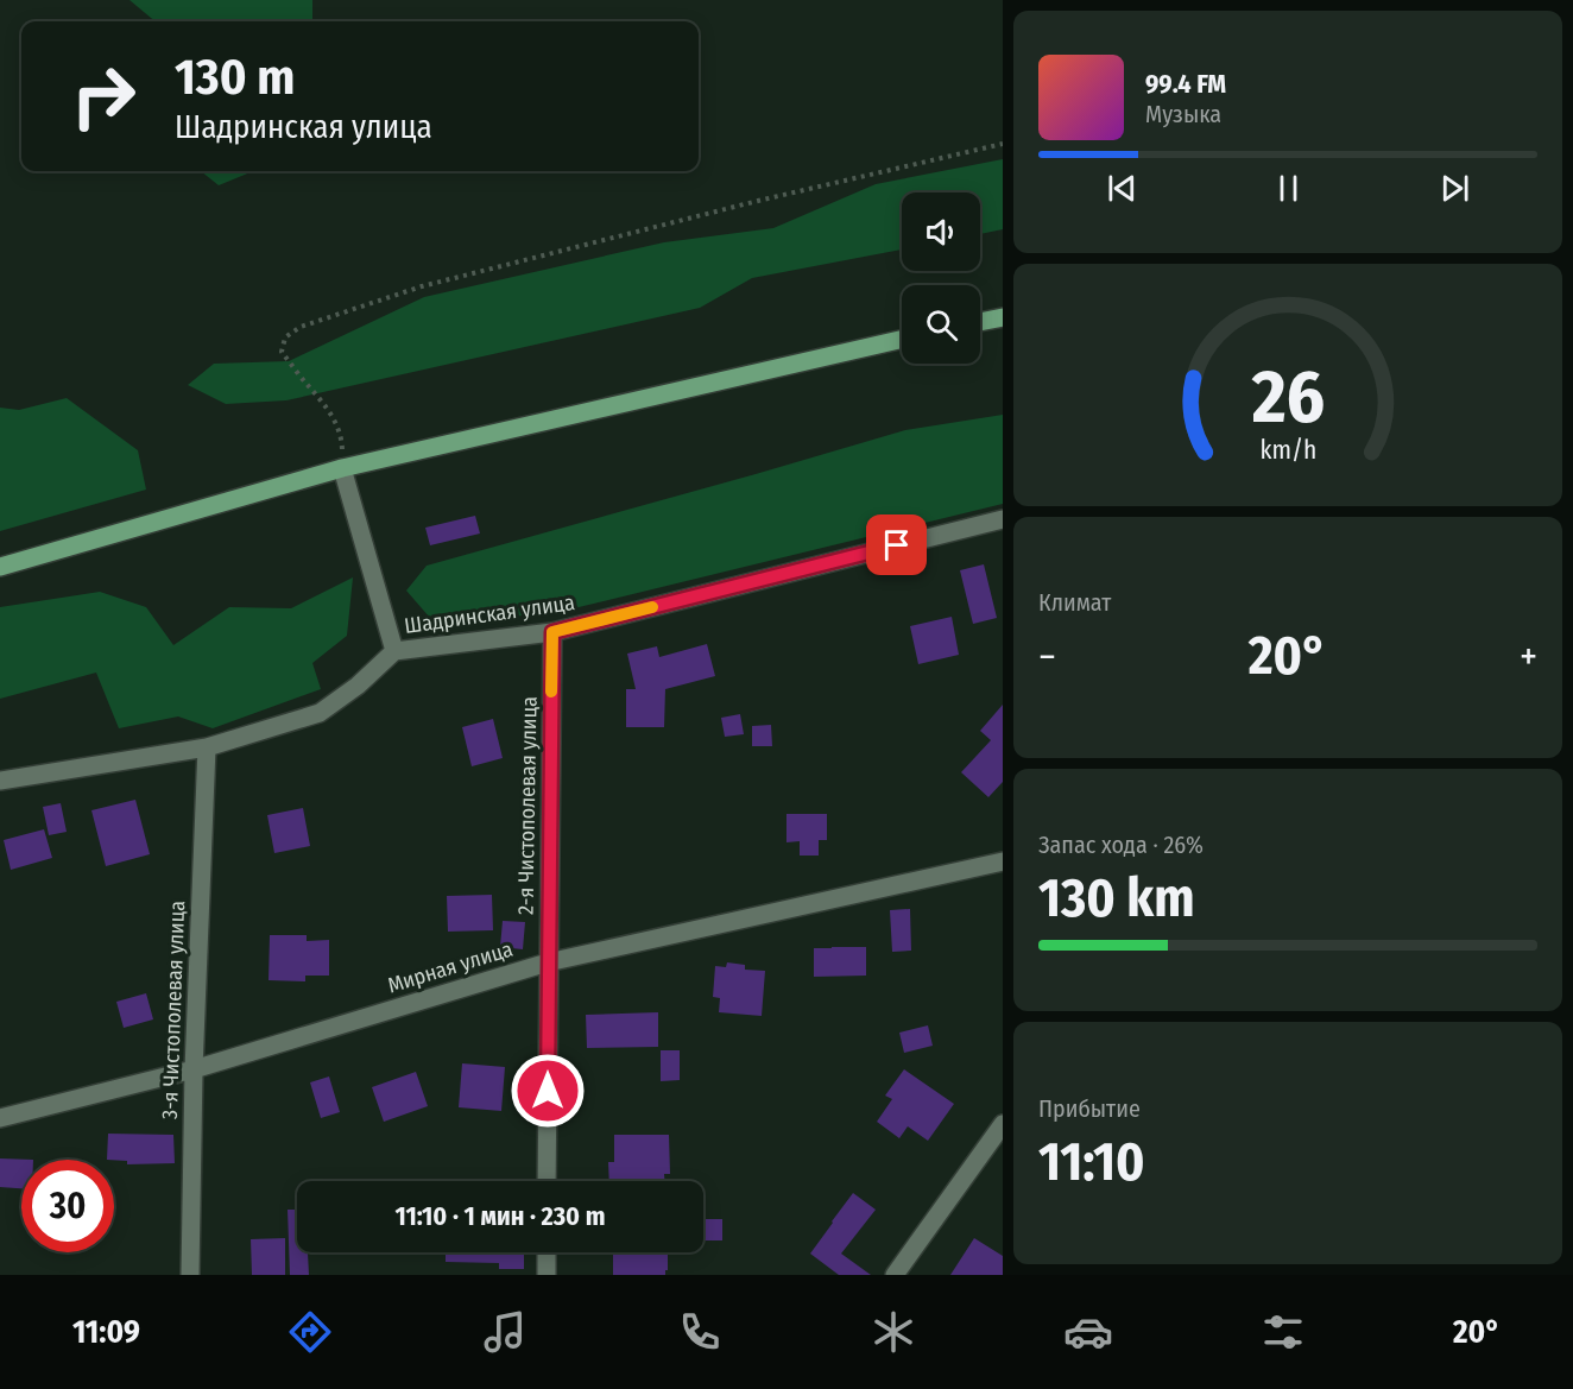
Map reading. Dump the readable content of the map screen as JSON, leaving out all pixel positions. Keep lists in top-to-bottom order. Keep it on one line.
{"streets":{"street":["Шадринская улица","2-я Чистополевая улица","Мирная улица","3-я Чистополевая улица"]},"crossings":[["Шадринская улица","2-я Чистополевая улица"],["Шадринская улица","3-я Чистополевая улица"],["2-я Чистополевая улица","Мирная улица"],["Мирная улица","3-я Чистополевая улица"]],"page":{"turn":["130 m","Шадринская улица"],"song":["99.4 FM","Музыка"],"tile":["Климат",["Запас хода · 26%","130 km"],["Прибытие","11:10"]],"heat":["−","20°","+"],"limit":"30","trip":"11:10 · 1 мин · 230 m","tabs":["11:09","20°"],"gauge":["26","km/h"]}}
